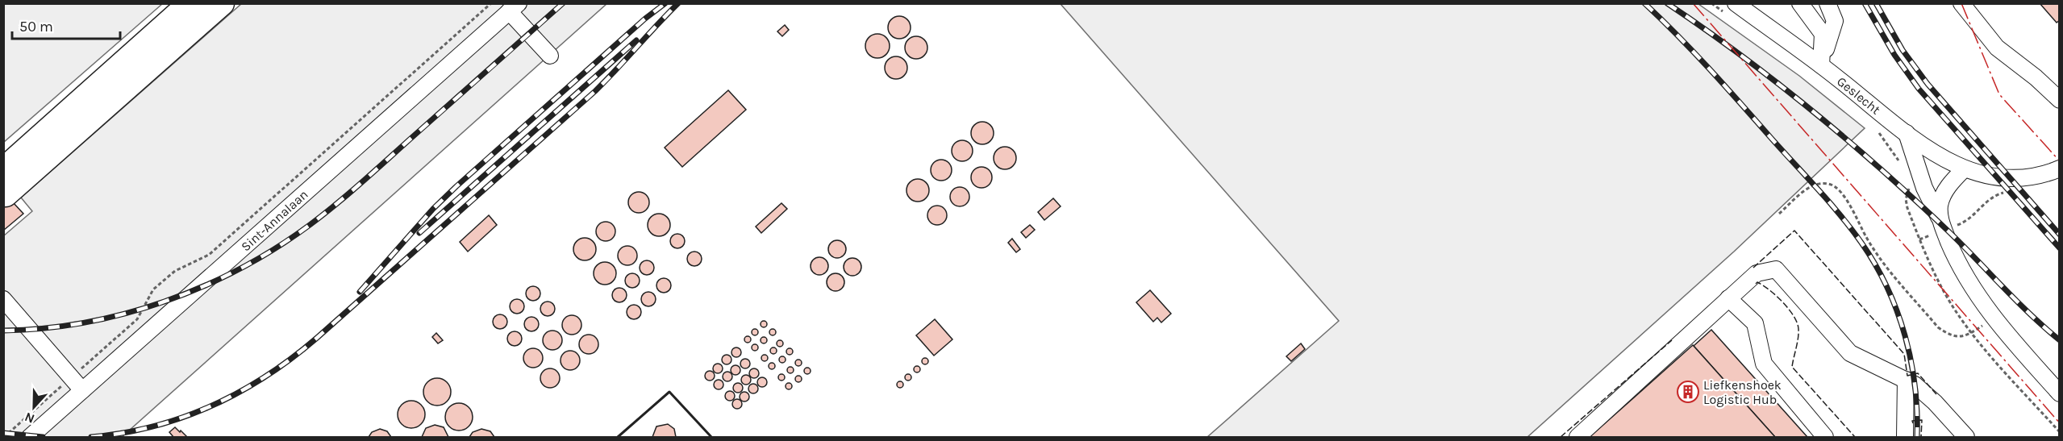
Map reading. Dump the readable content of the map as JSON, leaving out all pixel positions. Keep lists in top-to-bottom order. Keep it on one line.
{"streets":{"street":["Geslecht","Sint-Annalaan"]},"places":{"building":["Liefkenshoek Logistic Hub"]},"scale_bar":"50 m","north":"bottom"}
